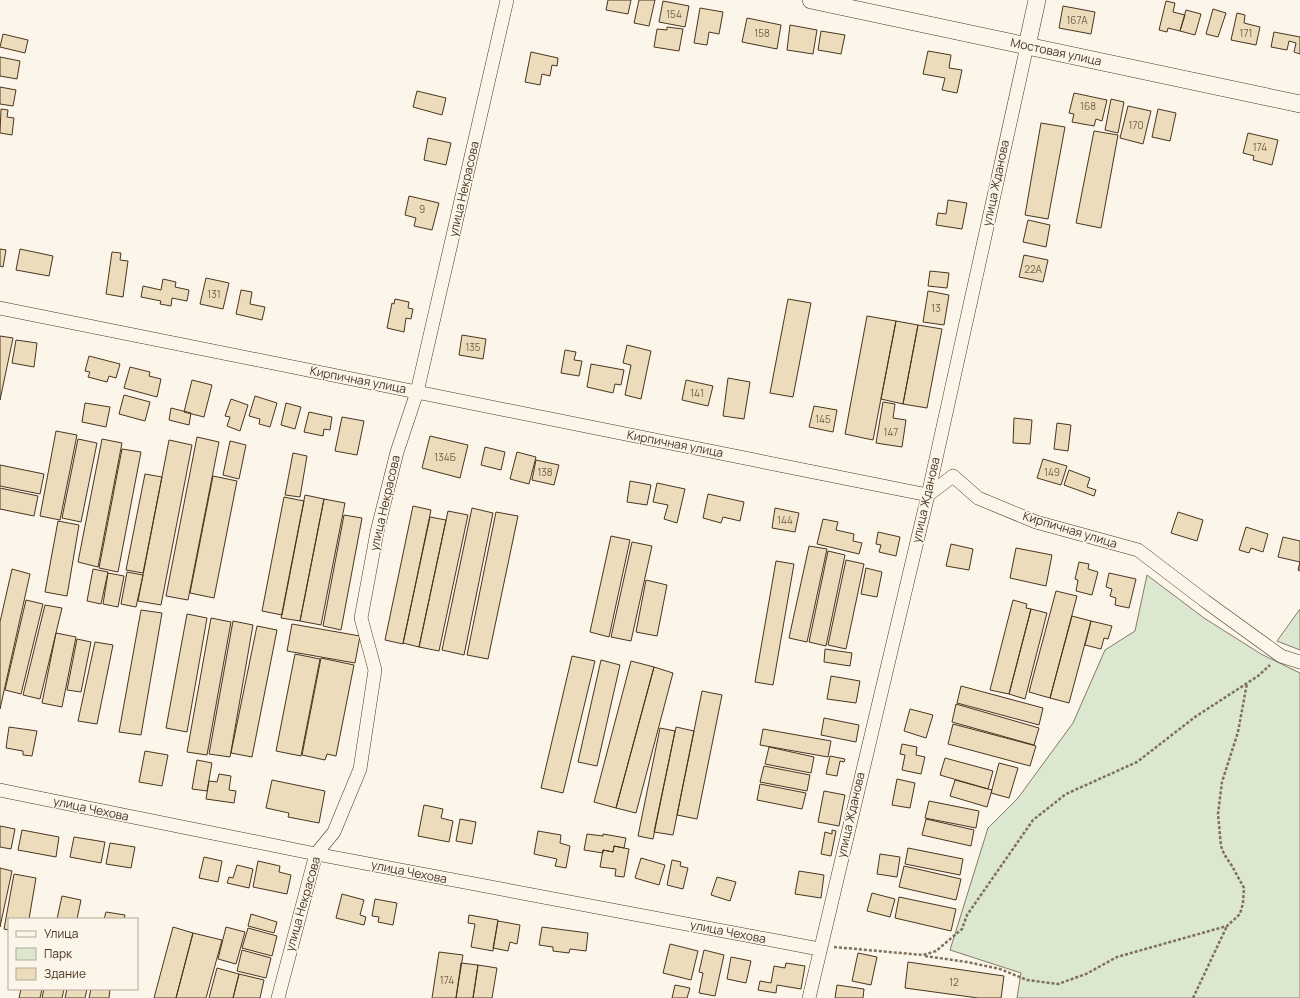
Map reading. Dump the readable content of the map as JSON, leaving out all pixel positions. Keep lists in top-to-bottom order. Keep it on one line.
{"streets":{"street":["Мостовая улица","улица Жданова","улица Некрасова","Кирпичная улица","улица Чехова"]},"crossings":[["Мостовая улица","улица Жданова"],["улица Жданова","Кирпичная улица"],["улица Жданова","улица Чехова"],["улица Некрасова","Кирпичная улица"],["улица Некрасова","улица Чехова"]],"house_numbers":["154","167А","158","171","168","170","174","9","22А","131","13","135","141","145","147","134Б","138","149","144","174","12"],"legend":["Улица","Парк","Здание"]}
